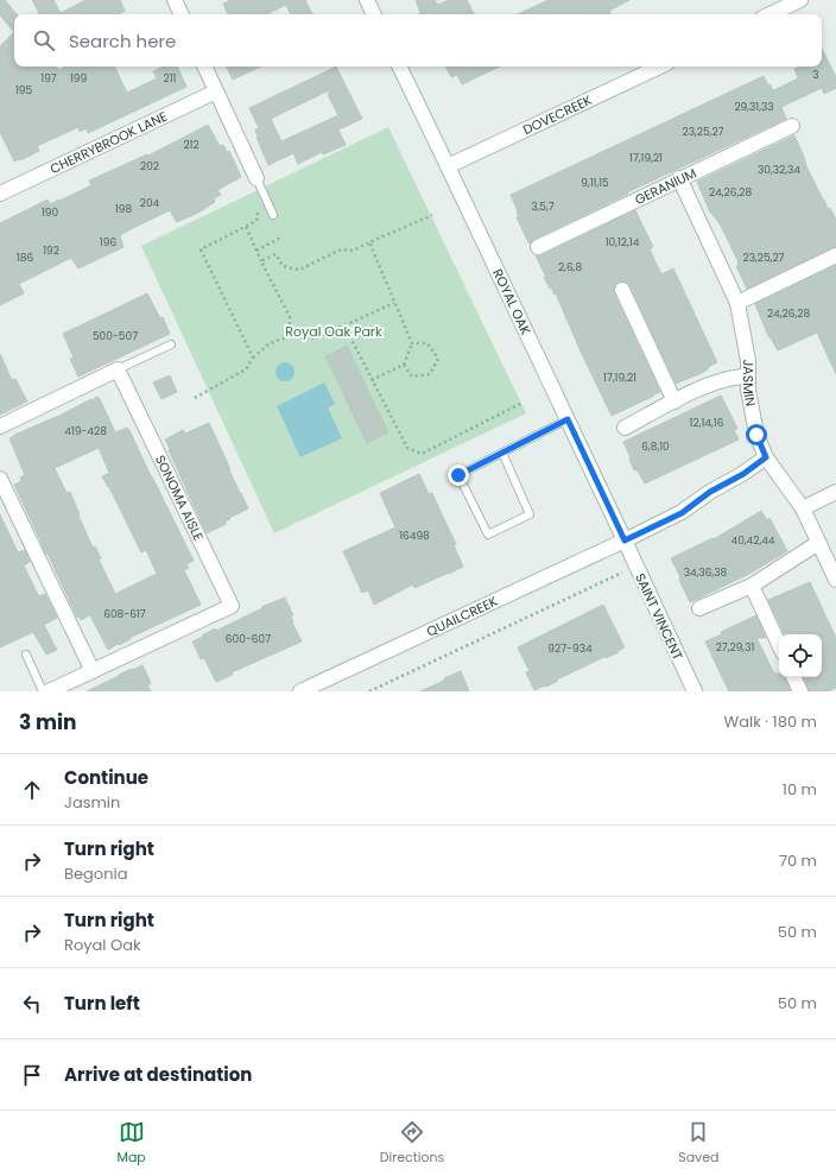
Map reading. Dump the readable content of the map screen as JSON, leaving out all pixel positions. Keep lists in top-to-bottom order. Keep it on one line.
{"streets":{"street":["DOVECREEK","CHERRYBROOK LANE","GERANIUM","ROYAL OAK","JASMIN","SONOMA AISLE","QUAILCREEK","SAINT VINCENT"]},"crossings":[["DOVECREEK","ROYAL OAK"],["GERANIUM","JASMIN"],["ROYAL OAK","QUAILCREEK"],["ROYAL OAK","SAINT VINCENT"],["JASMIN","QUAILCREEK"],["QUAILCREEK","SAINT VINCENT"]],"parks":["Royal Oak Park"],"house_numbers":["3","197","199","211","195","29,31,33","23,25,27","212","17,19,21","202","30,32,34","9,11,15","24,26,28","204","3,5,7","198","190","196","10,12,14","192","186","23,25,27","2,6,8","24,26,28","500-507","17,19,21","12,14,16","419-428","6,8,10","16498","40,42,44","34,36,38","608-617","600-607","27,29,31","927-934"],"page":{"search":"Search here","heading":["3 min","Walk · 180 m"],"list":[["Continue","Jasmin","10 m"],["Turn right","Begonia","70 m"],["Turn right","Royal Oak","50 m"],["Turn left","50 m"],"Arrive at destination"],"nav":["Map","Directions","Saved"]}}
